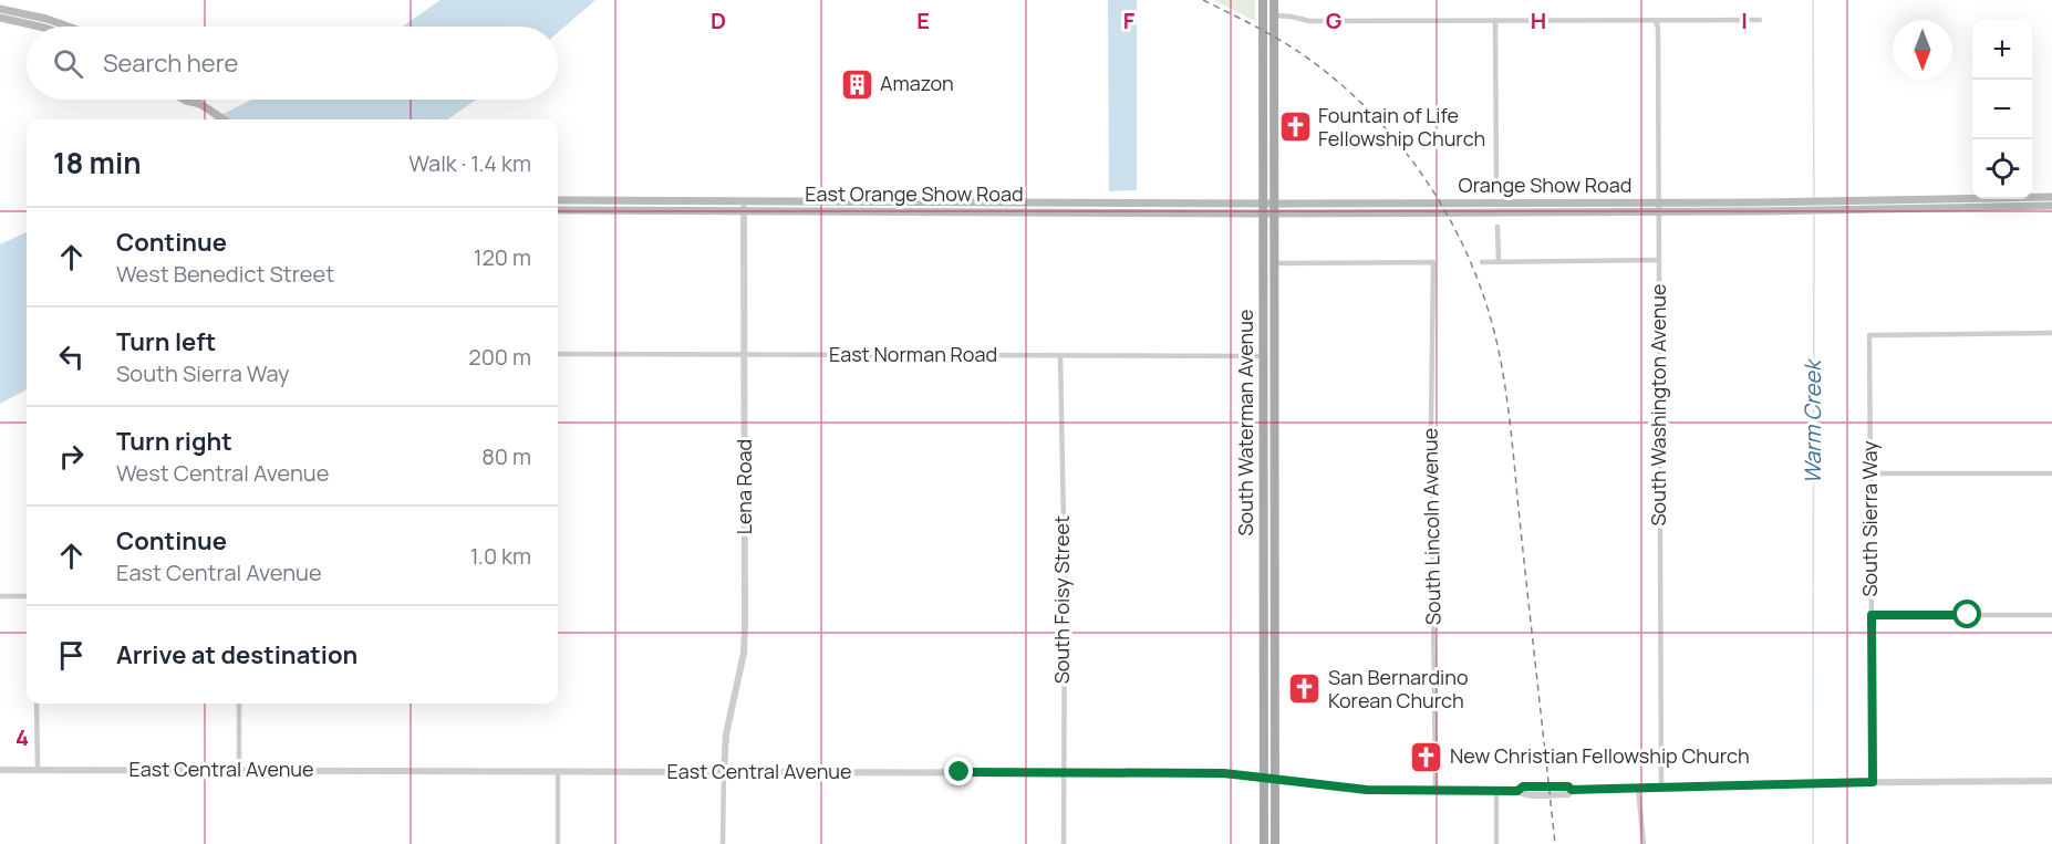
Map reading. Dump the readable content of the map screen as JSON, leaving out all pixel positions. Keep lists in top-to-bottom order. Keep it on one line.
{"streets":{"main road":["Orange Show Road","East Orange Show Road","South Waterman Avenue"],"street":["East Norman Road","South Washington Avenue","Lena Road","South Sierra Way","South Lincoln Avenue","South Foisy Street","East Central Avenue"]},"crossings":[["Orange Show Road","East Orange Show Road"],["Orange Show Road","South Washington Avenue"],["Orange Show Road","South Waterman Avenue"],["East Orange Show Road","South Waterman Avenue"],["East Orange Show Road","Lena Road"],["East Norman Road","South Waterman Avenue"],["East Norman Road","Lena Road"],["East Norman Road","South Foisy Street"],["South Washington Avenue","East Central Avenue"],["South Waterman Avenue","South Lincoln Avenue"],["South Waterman Avenue","East Central Avenue"],["Lena Road","East Central Avenue"],["South Sierra Way","East Central Avenue"],["South Lincoln Avenue","East Central Avenue"],["South Foisy Street","East Central Avenue"]],"water":["Warm Creek"],"places":{"building":["Amazon"],"church":["Fountain of Life Fellowship Church","San Bernardino Korean Church","New Christian Fellowship Church"]},"north":"bottom","page":{"map_buttons":["+","−"],"search":"Search here","heading":["18 min","Walk · 1.4 km"],"list":[["Continue","West Benedict Street","120 m"],["Turn left","South Sierra Way","200 m"],["Turn right","West Central Avenue","80 m"],["Continue","East Central Avenue","1.0 km"],"Arrive at destination"]},"grid":{"columns":["D","E","F","G","H","I"],"rows":["4"]}}
